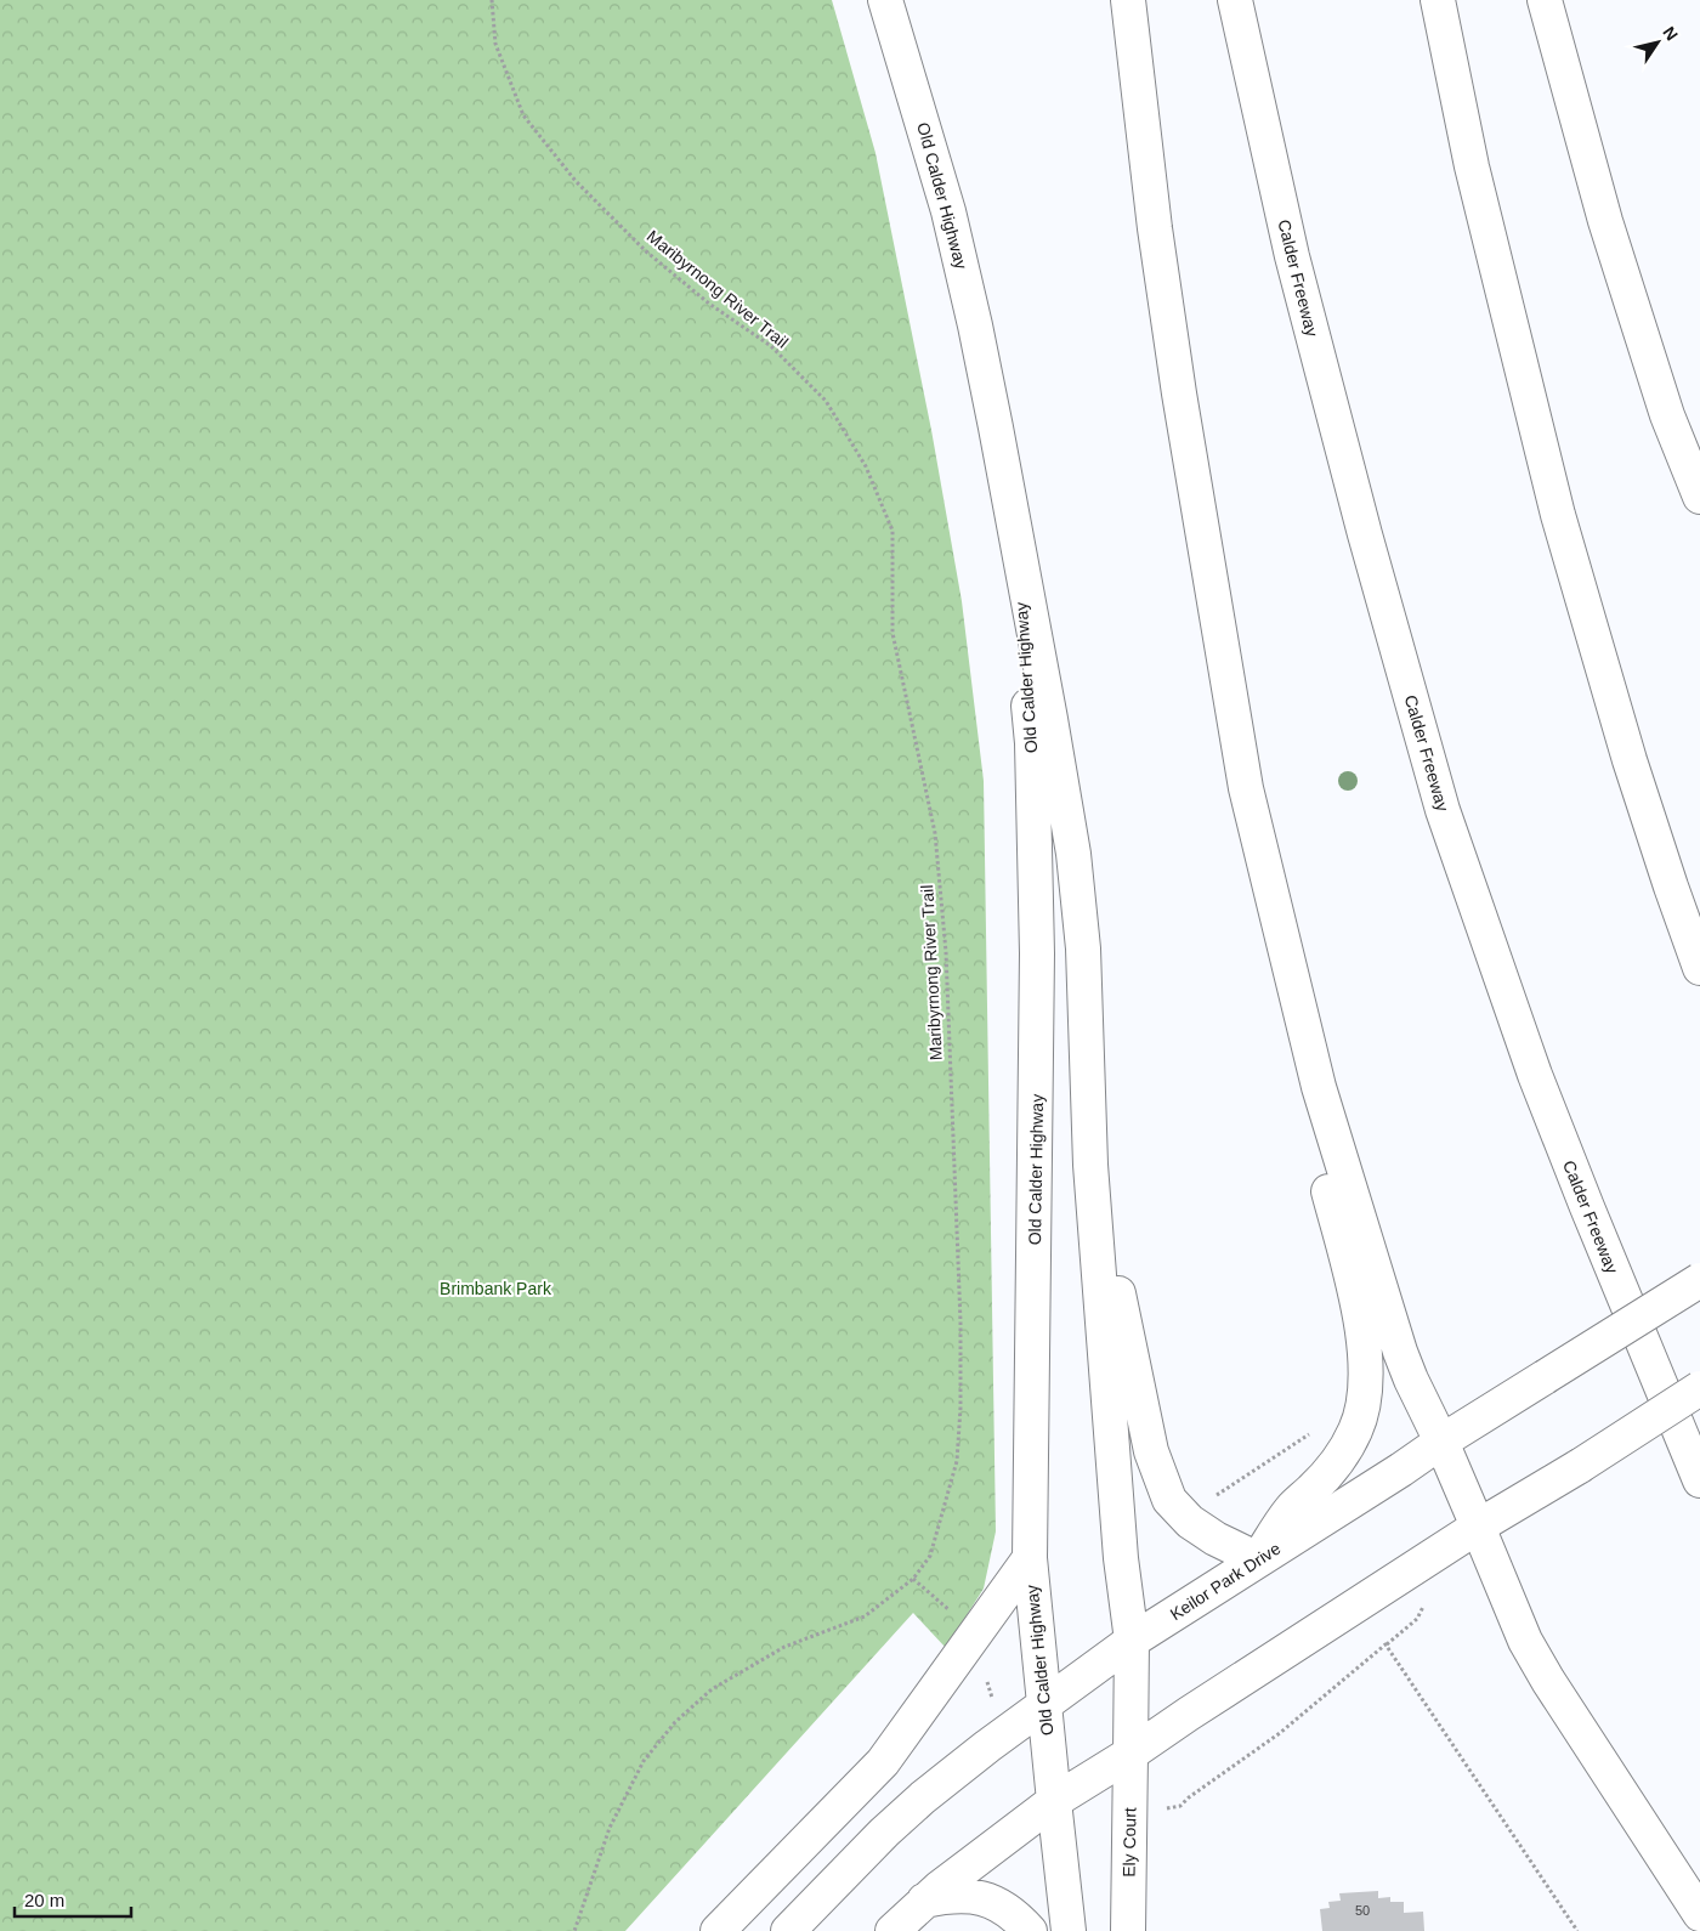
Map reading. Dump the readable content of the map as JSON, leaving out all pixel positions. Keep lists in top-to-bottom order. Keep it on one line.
{"streets":{"main road":["Old Calder Highway","Calder Freeway","Keilor Park Drive","Ely Court"],"path":["Maribyrnong River Trail"]},"crossings":[["Old Calder Highway","Keilor Park Drive"],["Old Calder Highway","Ely Court"]],"parks":["Brimbank Park"],"house_numbers":["50"],"scale_bar":"20 m","north":"top right"}
